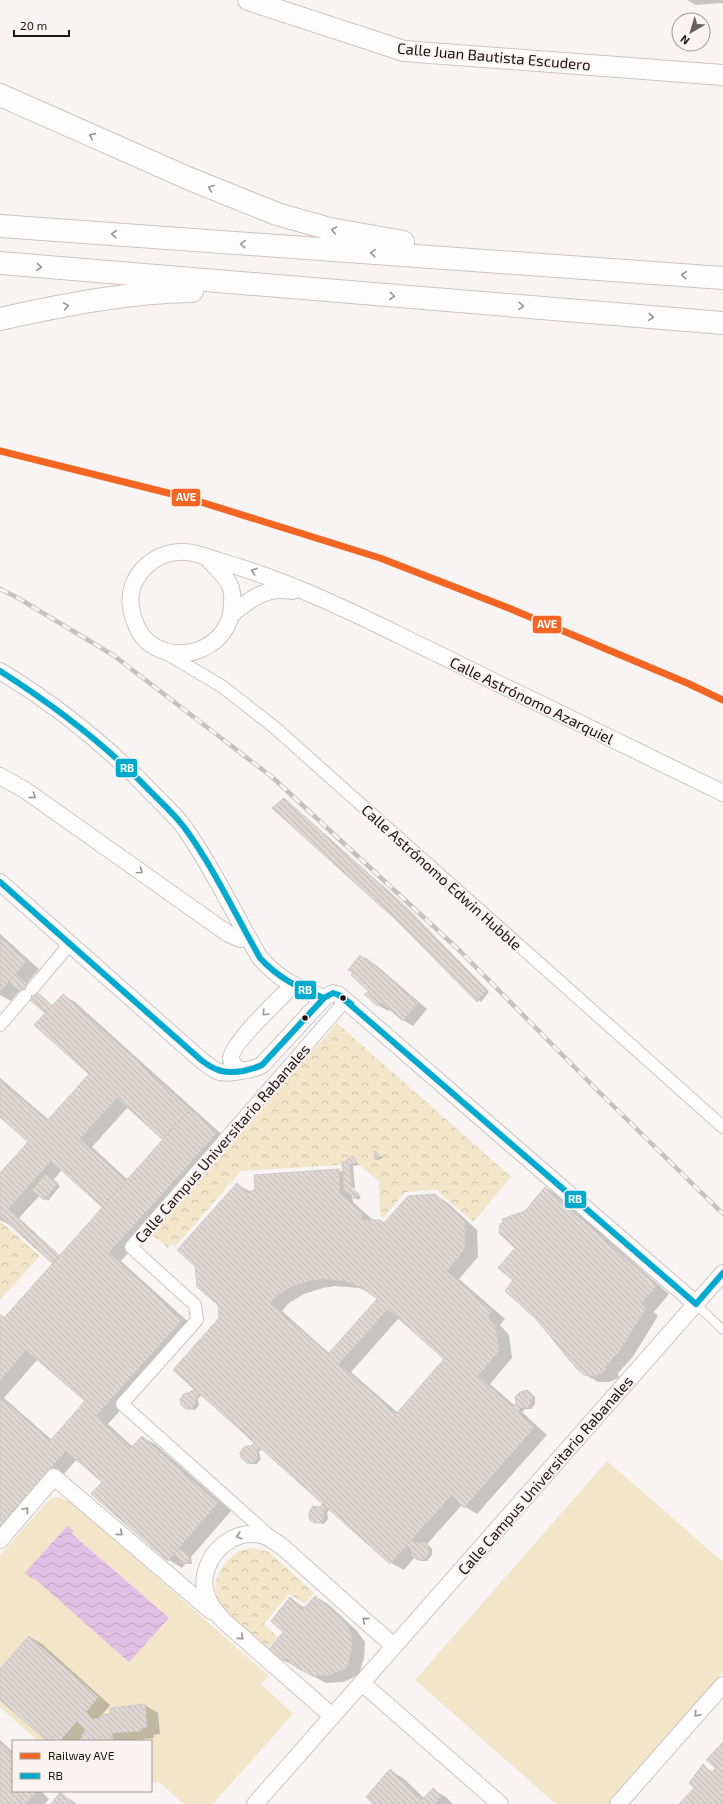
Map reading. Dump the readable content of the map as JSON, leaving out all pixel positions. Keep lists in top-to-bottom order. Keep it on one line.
{"streets":{"street":["Calle Juan Bautista Escudero","Calle Astrónomo Azarquiel","Calle Astrónomo Edwin Hubble","Calle Campus Universitario Rabanales"]},"lines":["rail line AVE","transit line RB"],"legend":["Railway AVE","RB"],"scale_bar":"20 m","north":"bottom left"}
